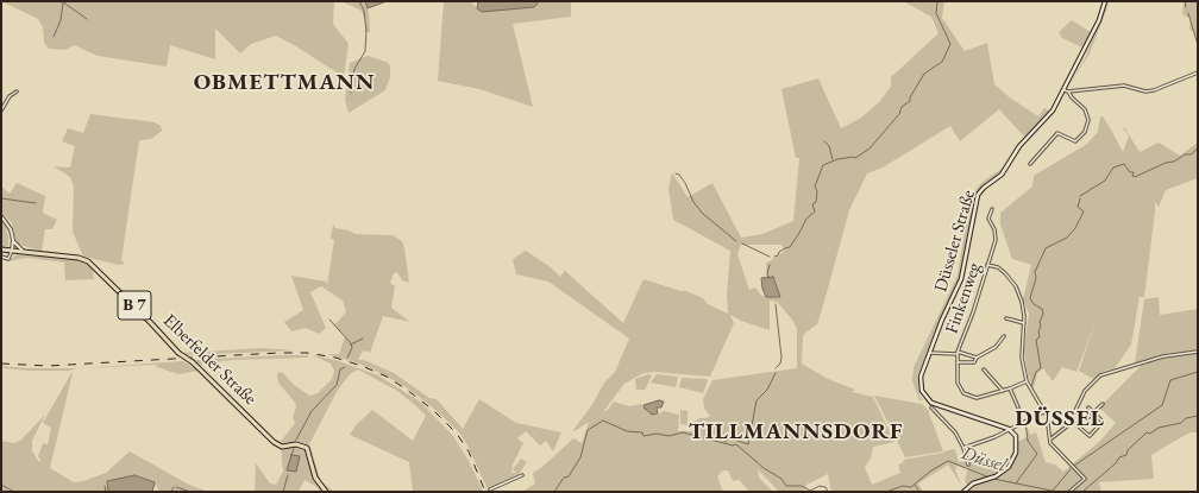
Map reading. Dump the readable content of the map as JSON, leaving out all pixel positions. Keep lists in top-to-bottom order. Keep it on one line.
{"streets":{"main road":["Düsseler Straße","B 7","Elberfelder Straße"],"street":["Finkenweg"]},"crossings":[["Düsseler Straße","Finkenweg"],["B 7","Elberfelder Straße"]],"districts":["OBMETTMANN","DÜSSEL","TILLMANNSDORF"],"water":["Düssel"]}
